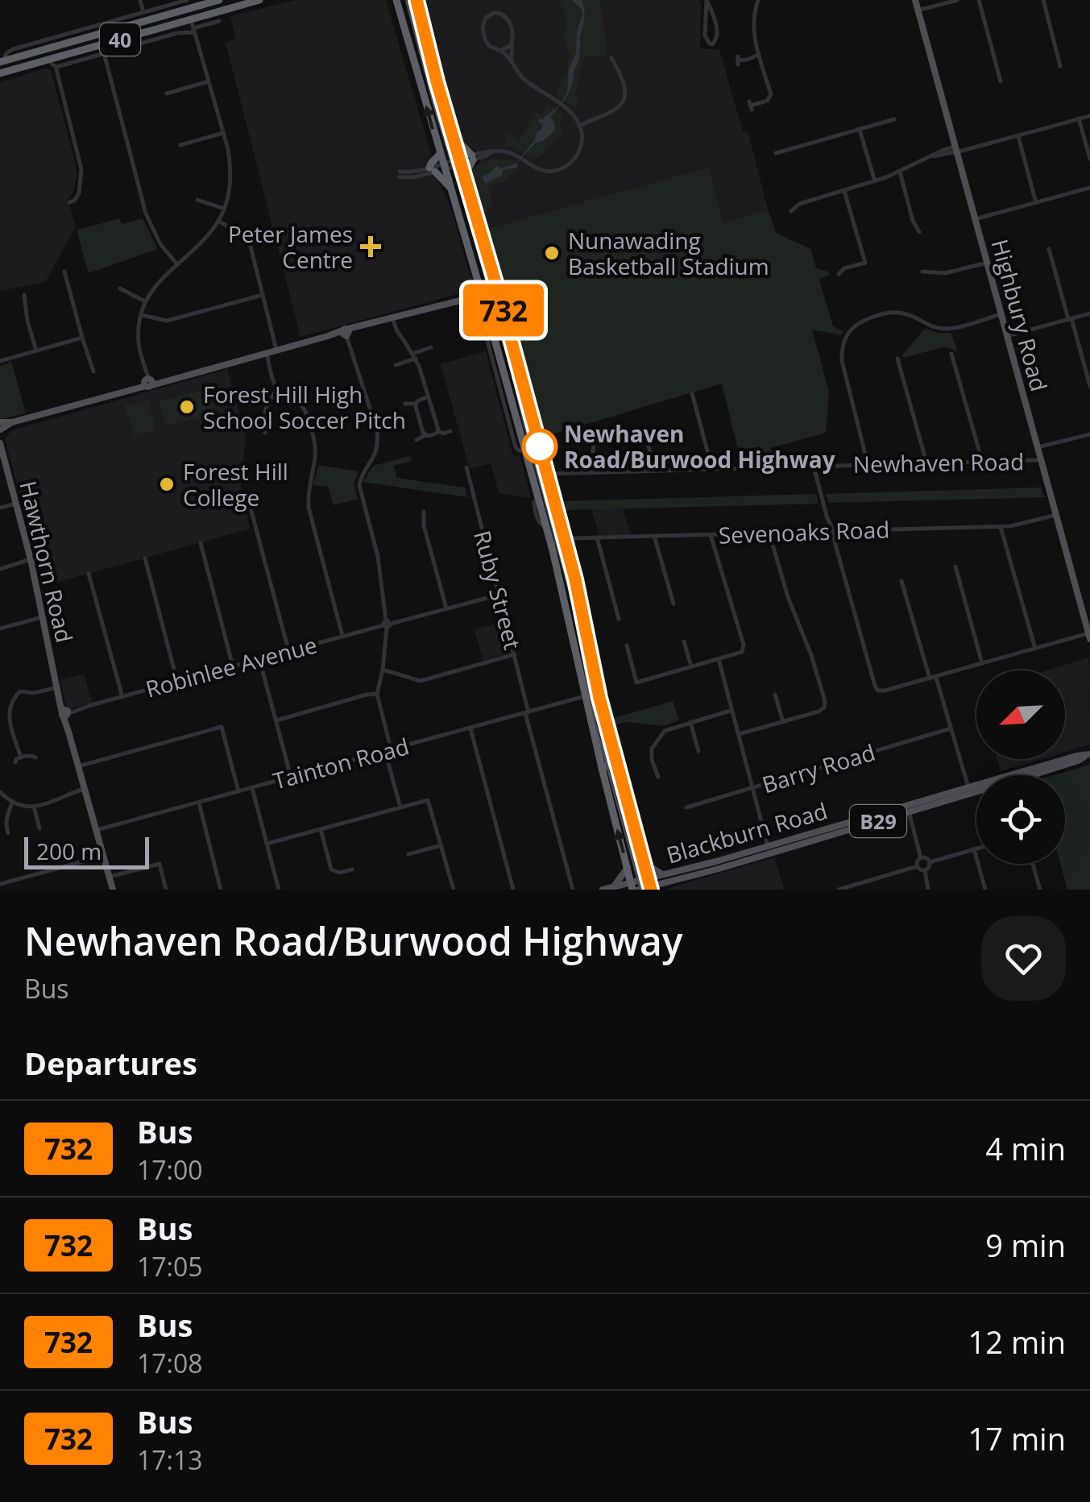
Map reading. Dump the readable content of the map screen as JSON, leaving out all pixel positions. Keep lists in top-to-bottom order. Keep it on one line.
{"streets":{"highway":["40"],"main road":["Highbury Road","Hawthorn Road","B29","Blackburn Road"],"street":["Newhaven Road","Sevenoaks Road","Ruby Street","Robinlee Avenue","Tainton Road","Barry Road"]},"crossings":[["Highbury Road","Newhaven Road"],["Highbury Road","Sevenoaks Road"],["Hawthorn Road","Robinlee Avenue"],["Hawthorn Road","Tainton Road"],["Ruby Street","Robinlee Avenue"],["Ruby Street","Tainton Road"]],"places":{"health":["Peter James Centre"],"other":["Nunawading Basketball Stadium","Forest Hill High School Soccer Pitch","Newhaven Road/Burwood Highway","Forest Hill College"]},"lines":["bus line 732"],"scale_bar":"200 m","north":"bottom left","page":{"on_map":"732","scale":"200 m","heading":[["Newhaven Road/Burwood Highway","Bus"],"Departures"],"list":[{"mark":"732","name":"Bus","note":"17:00","value":"4 min"},{"mark":"732","name":"Bus","note":"17:05","value":"9 min"},{"mark":"732","name":"Bus","note":"17:08","value":"12 min"},{"mark":"732","name":"Bus","note":"17:13","value":"17 min"}]}}
